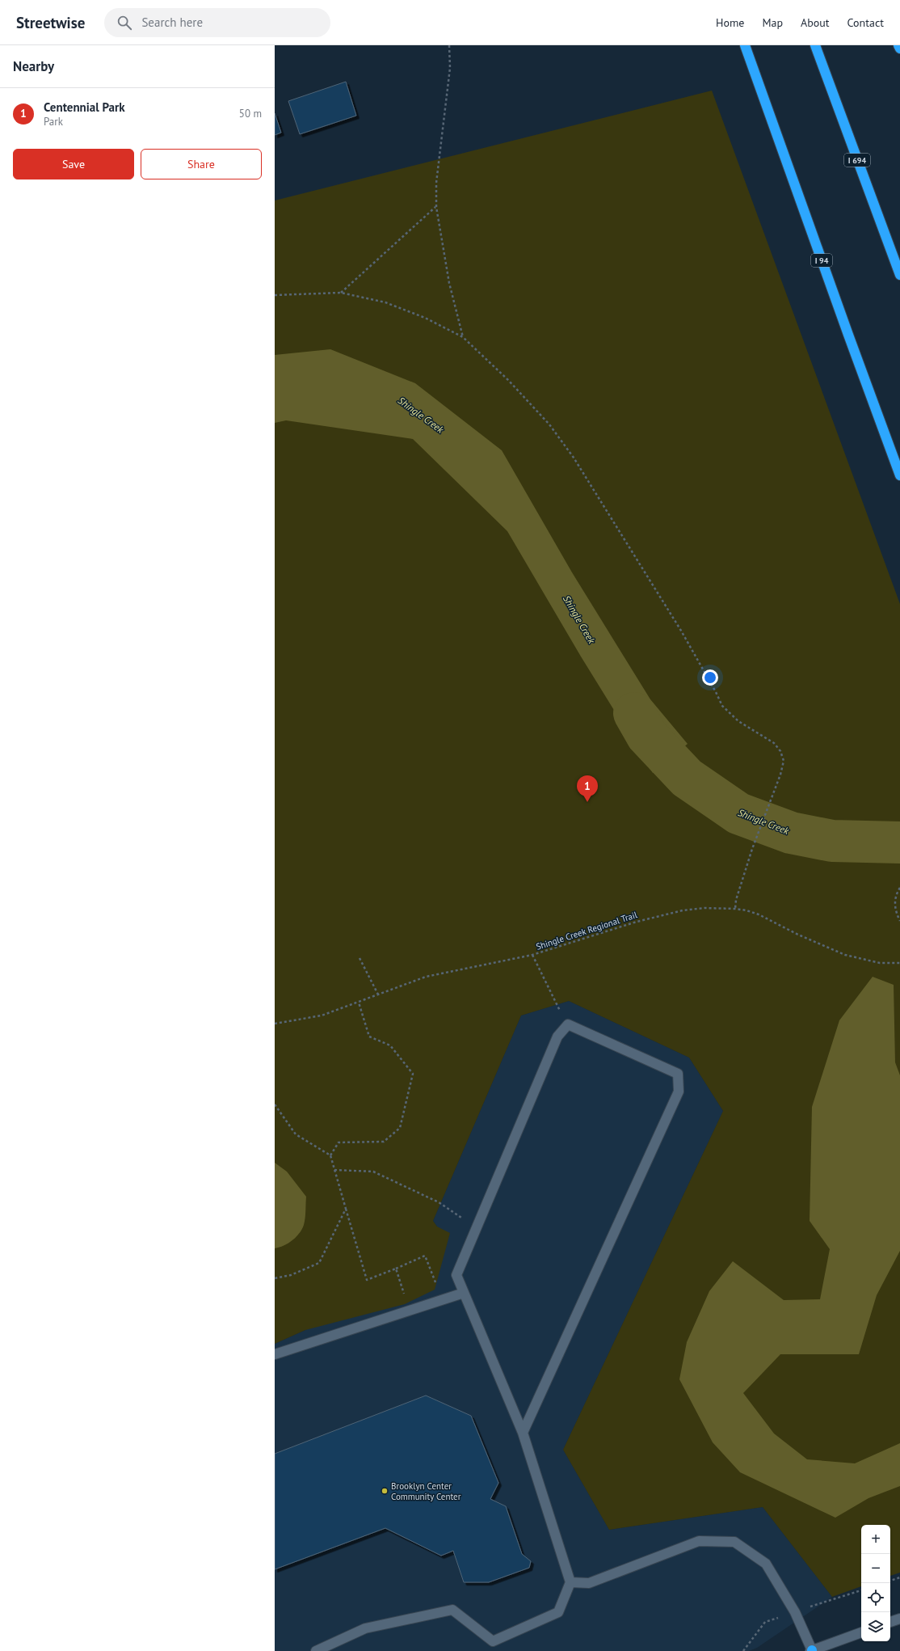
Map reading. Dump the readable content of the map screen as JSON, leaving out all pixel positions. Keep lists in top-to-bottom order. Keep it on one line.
{"streets":{"highway":["I 694","I 94"],"path":["Shingle Creek Regional Trail"]},"water":["Shingle Creek"],"places":["Brooklyn Center Community Center"],"page":{"header":"Streetwise","search":"Search here","nav":["Home","Map","About","Contact"],"heading":"Nearby","list":[{"mark":"1","name":"Centennial Park","note":"Park","value":"50 m"}],"buttons":["Save","Share"],"pins":"1","map_buttons":["+","−"]}}
